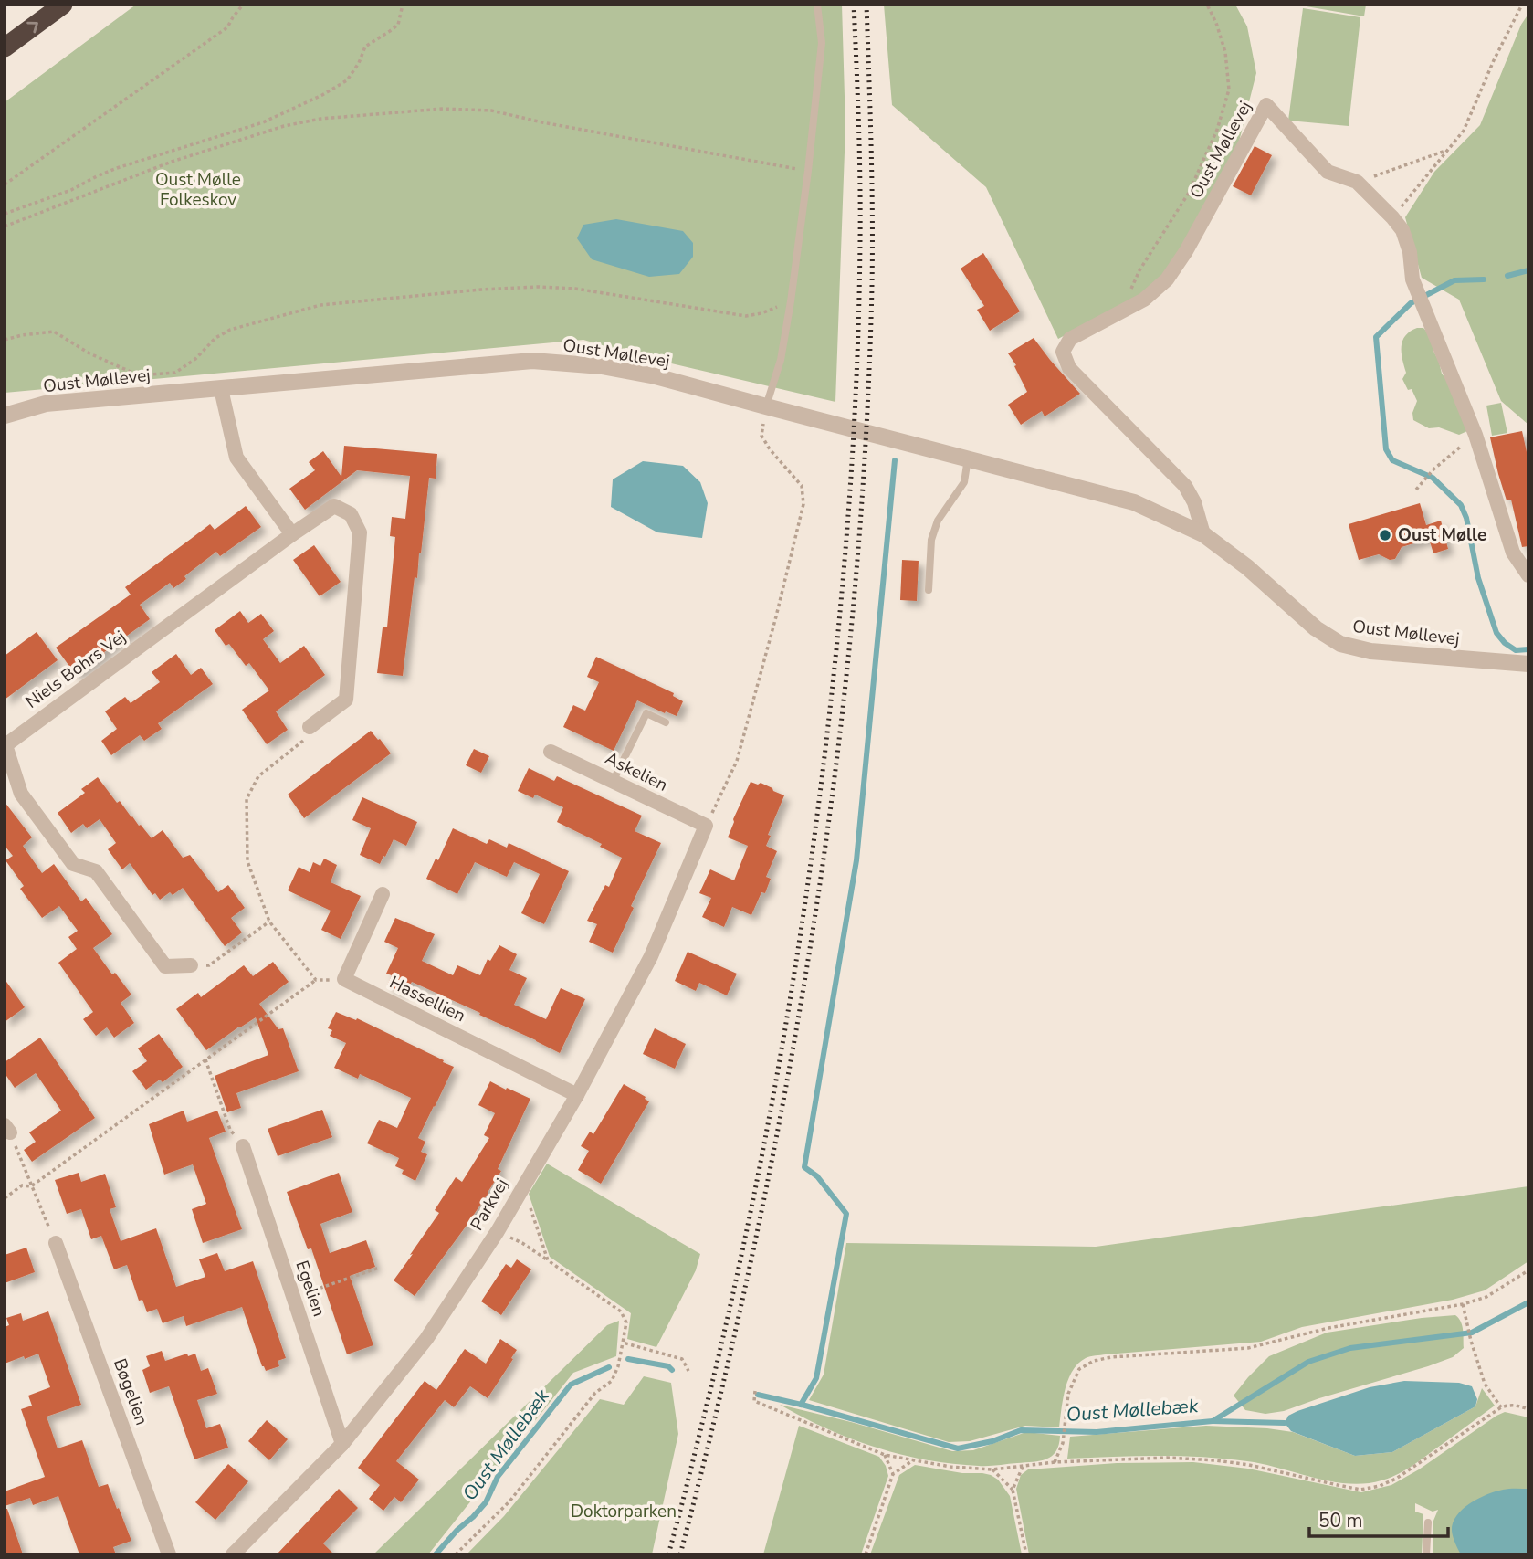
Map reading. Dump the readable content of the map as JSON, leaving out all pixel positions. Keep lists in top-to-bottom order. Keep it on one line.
{"streets":{"street":["Oust Møllevej","Niels Bohrs Vej","Askelien","Hassellien","Parkvej","Egelien","Bøgelien"]},"crossings":[["Askelien","Parkvej"],["Hassellien","Parkvej"],["Parkvej","Egelien"]],"water":["Oust Møllebæk"],"parks":["Oust Mølle Folkeskov","Doktorparken"],"places":["Oust Mølle"],"scale_bar":"50 m"}
